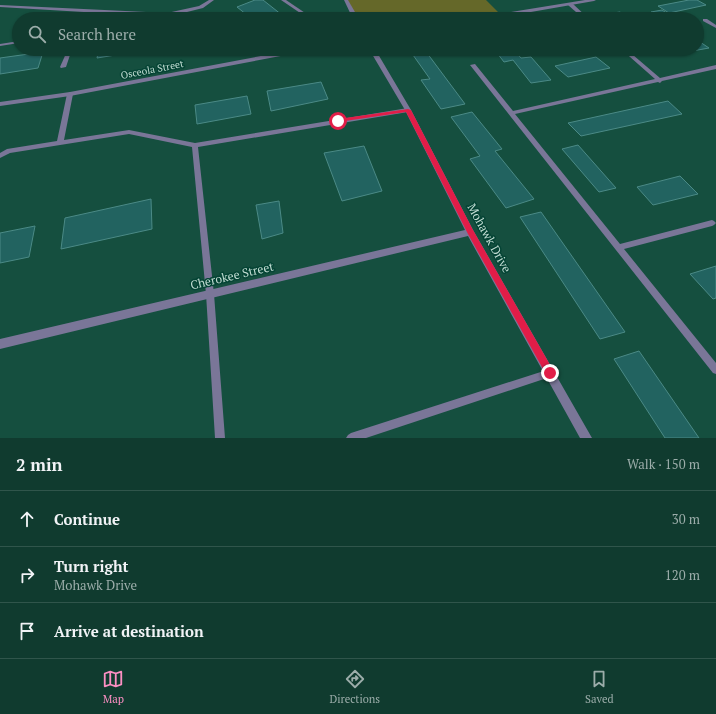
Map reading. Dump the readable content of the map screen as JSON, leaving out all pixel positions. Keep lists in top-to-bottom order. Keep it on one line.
{"streets":{"street":["Osceola Street","Mohawk Drive","Cherokee Street"]},"crossings":[["Mohawk Drive","Cherokee Street"]],"page":{"search":"Search here","heading":["2 min","Walk · 150 m"],"list":[["Continue","30 m"],["Turn right","Mohawk Drive","120 m"],"Arrive at destination"],"nav":["Map","Directions","Saved"]}}
